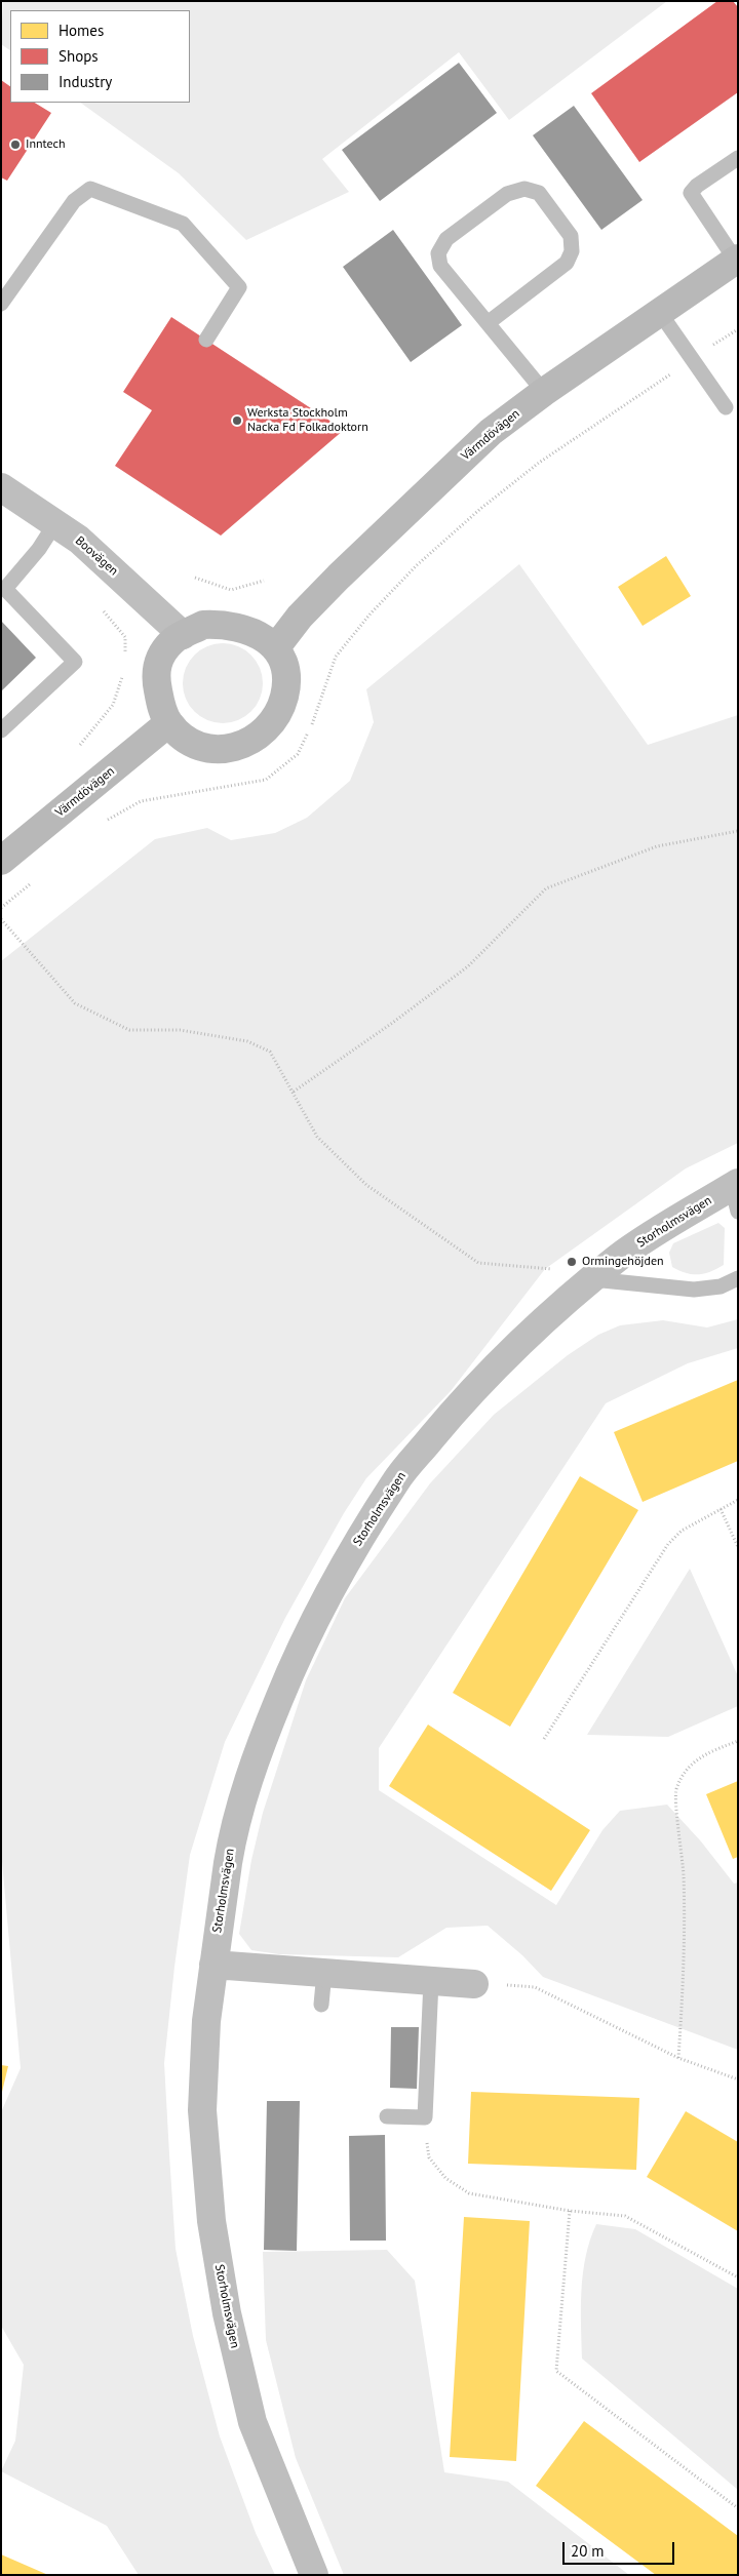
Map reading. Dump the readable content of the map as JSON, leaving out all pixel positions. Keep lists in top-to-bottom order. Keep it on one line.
{"streets":{"main road":["Värmdövägen"],"street":["Boovägen","Storholmsvägen"]},"crossings":[["Värmdövägen","Boovägen"]],"places":["Inntech","Werksta Stockholm Nacka Fd Folkadoktorn","Ormingehöjden"],"legend":["Homes","Shops","Industry"],"scale_bar":"20 m"}
